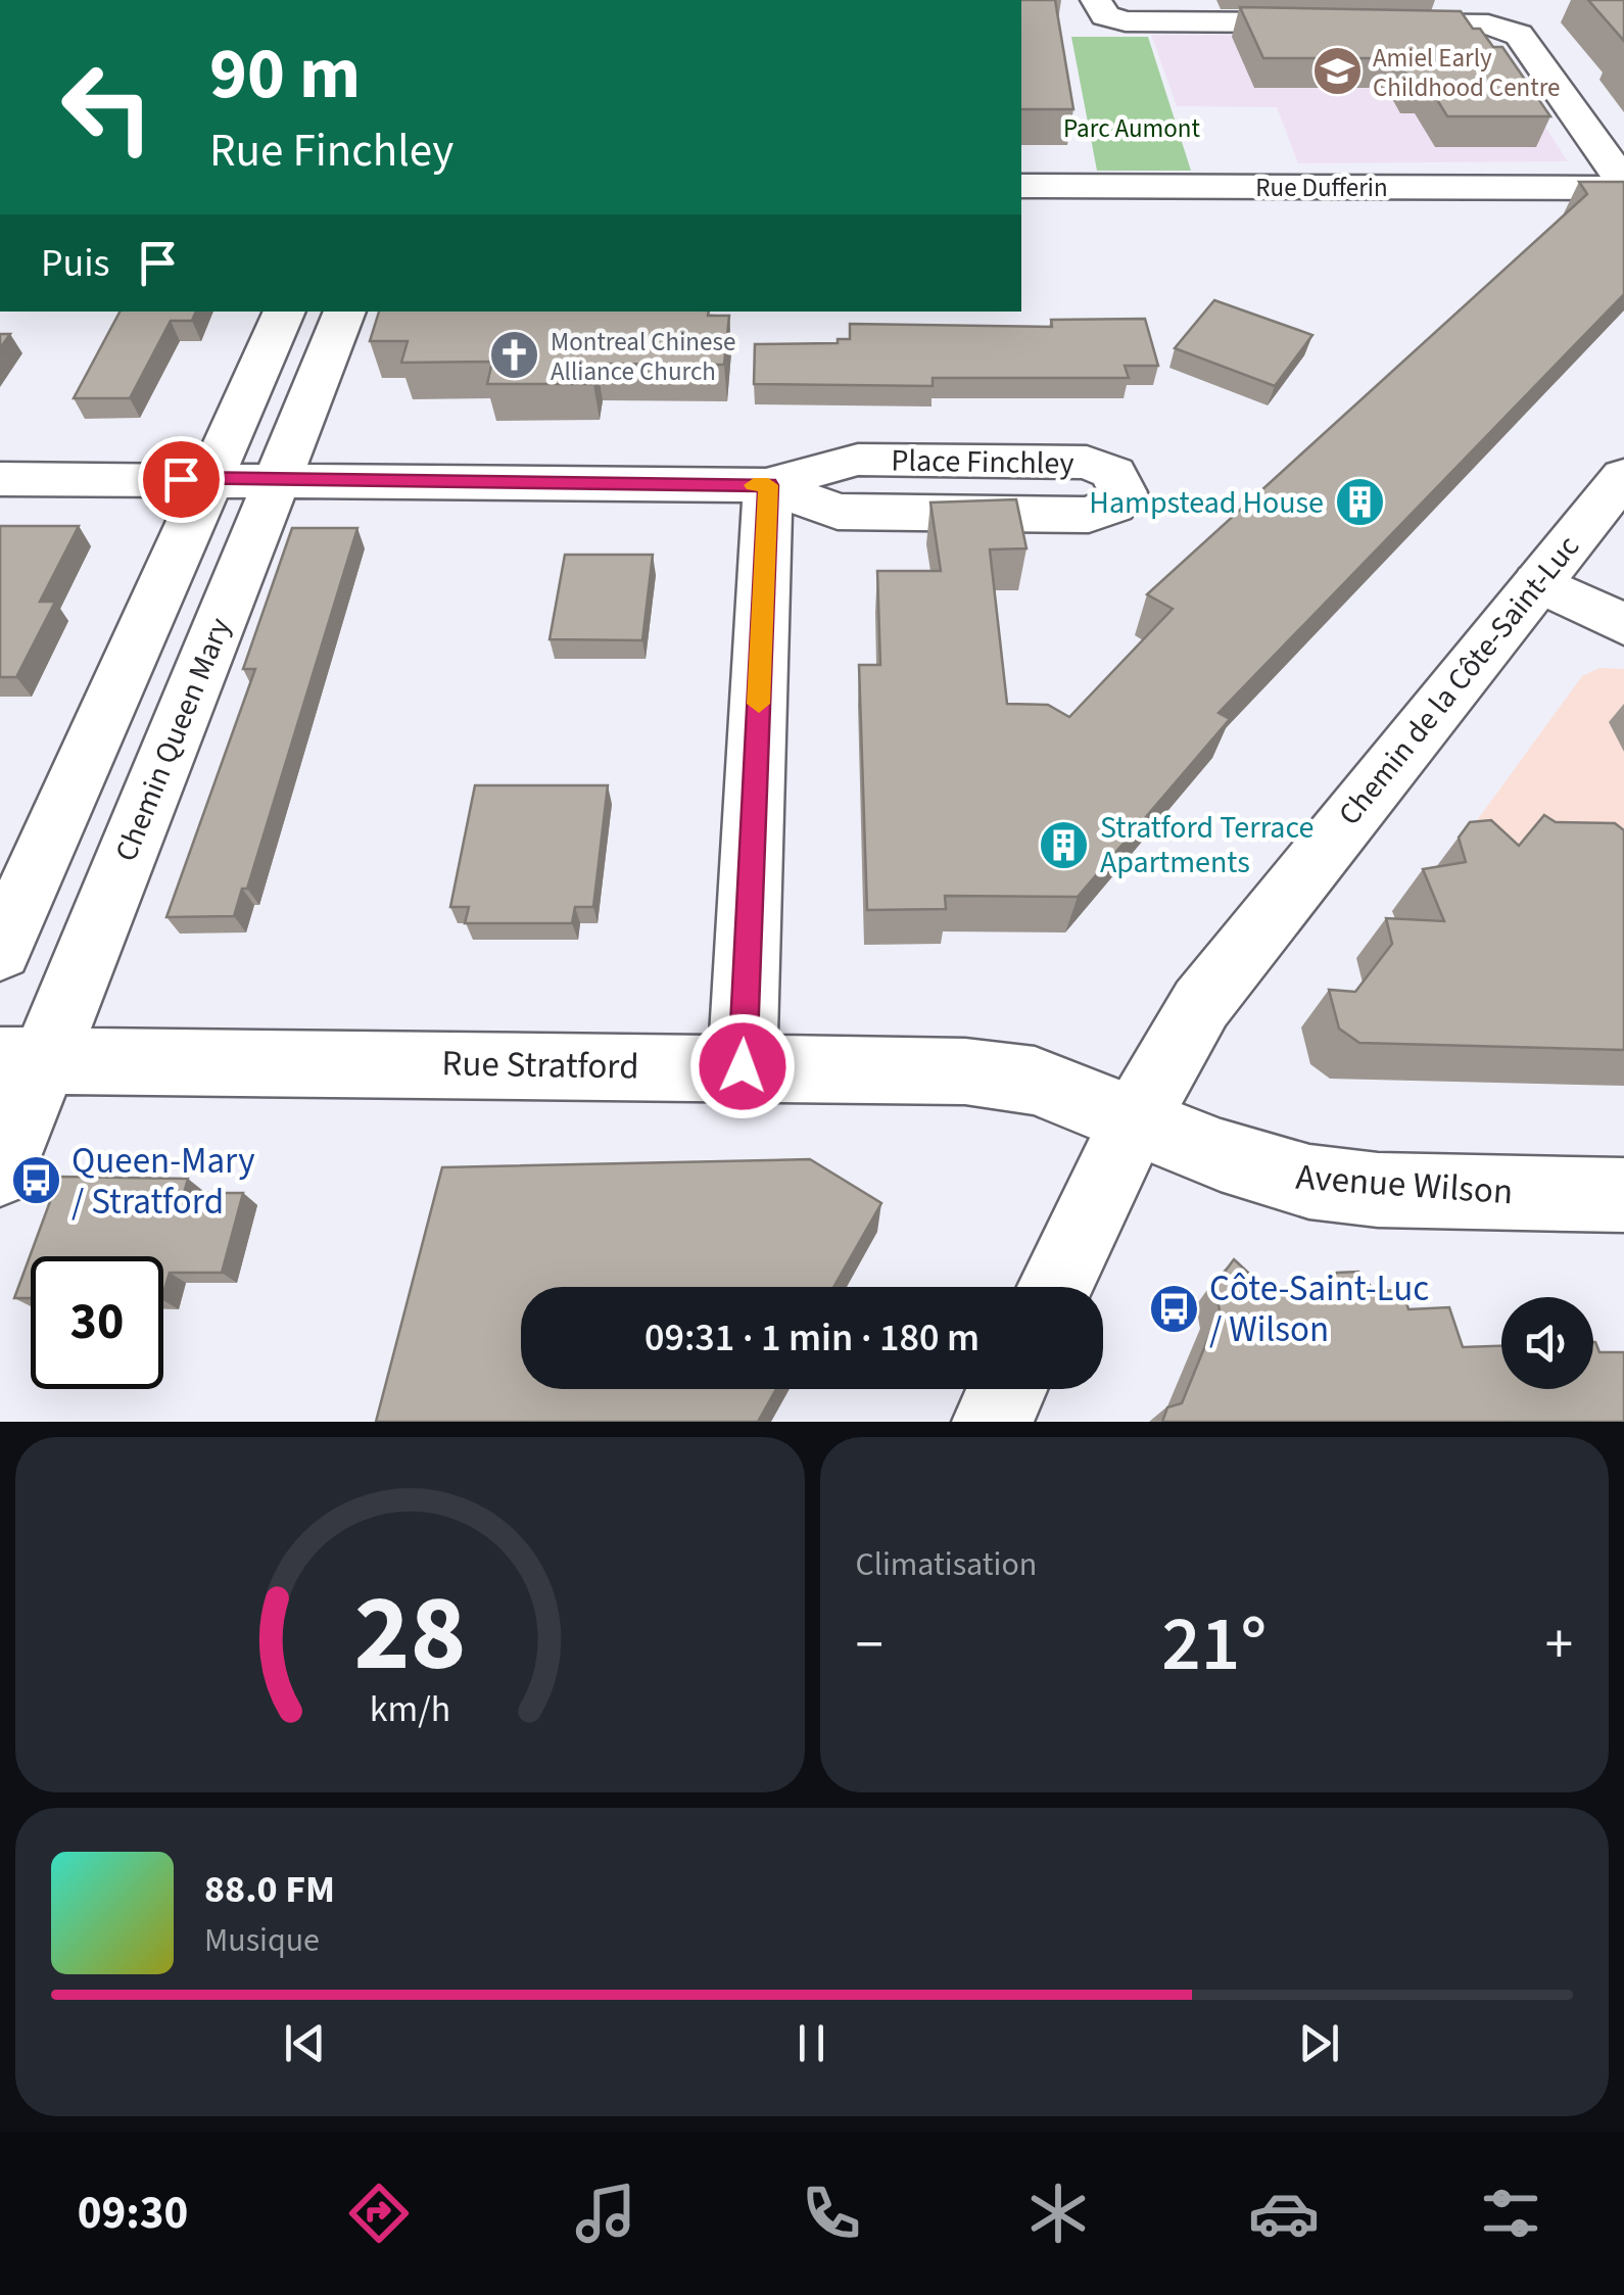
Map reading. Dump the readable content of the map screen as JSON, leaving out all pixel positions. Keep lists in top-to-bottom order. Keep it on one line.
{"streets":{"street":["Rue Dufferin","Place Finchley","Chemin de la Côte-Saint-Luc","Chemin Queen Mary","Rue Stratford","Avenue Wilson"]},"crossings":[["Chemin de la Côte-Saint-Luc","Rue Stratford"],["Chemin de la Côte-Saint-Luc","Avenue Wilson"],["Chemin Queen Mary","Rue Stratford"],["Rue Stratford","Avenue Wilson"]],"parks":["Parc Aumont"],"places":{"school or university":["Amiel Early Childhood Centre"],"church":["Montreal Chinese Alliance Church"],"building":["Hampstead House","Stratford Terrace Apartments"],"bus stop":["Queen-Mary / Stratford","Côte-Saint-Luc / Wilson"]},"page":{"turn":["90 m","Rue Finchley"],"then":"Puis","limit":"30","trip":"09:31 · 1 min · 180 m","tile":"Climatisation","heat":["−","21°","+"],"song":["88.0 FM","Musique"],"tabs":"09:30","gauge":["28","km/h"]}}
